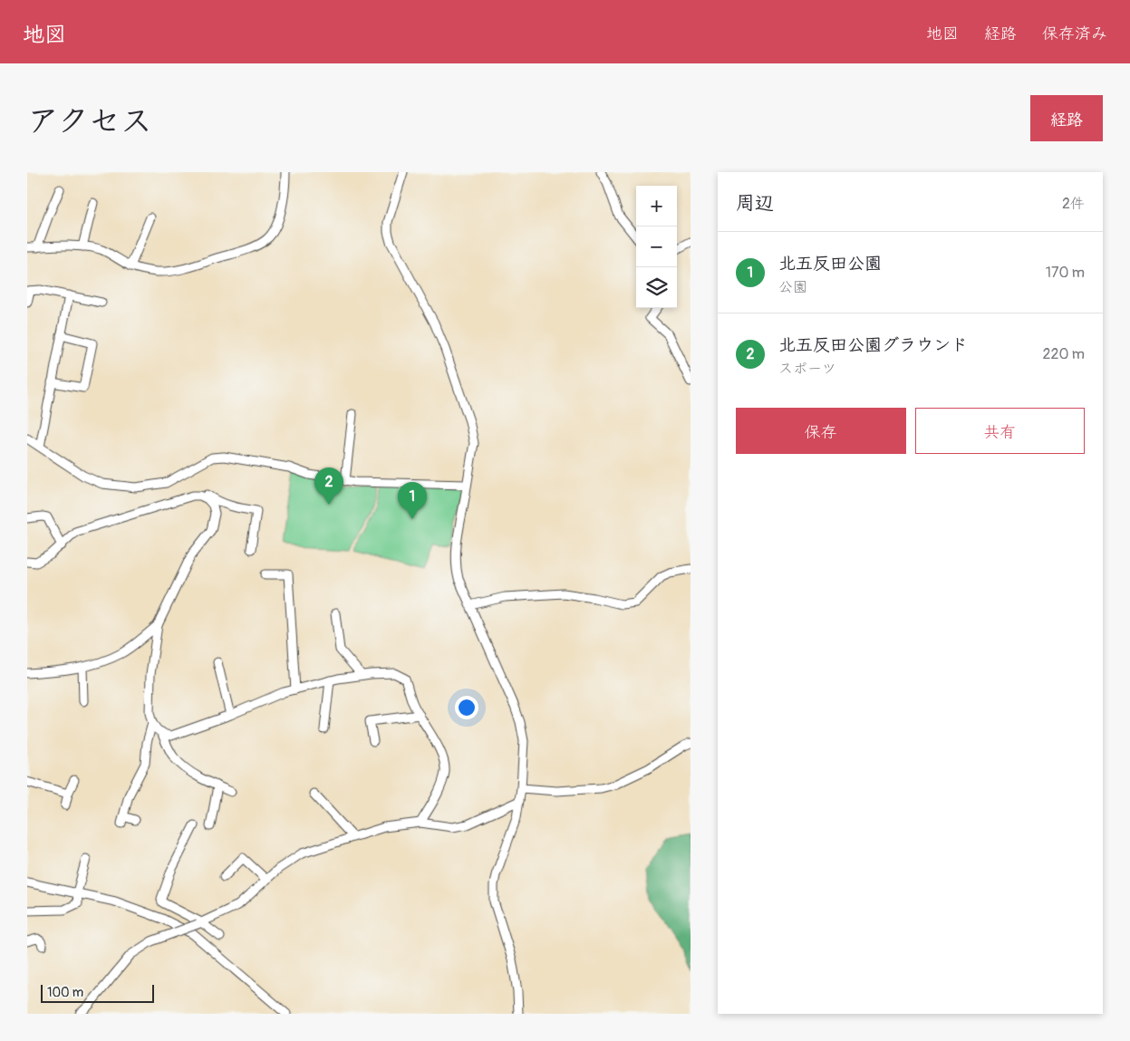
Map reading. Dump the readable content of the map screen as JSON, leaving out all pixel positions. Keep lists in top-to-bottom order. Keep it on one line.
{"scale_bar":"100 m","page":{"header":"地図","nav":["地図","経路","保存済み"],"title":"アクセス","buttons":["経路",["保存","共有"]],"heading":["周辺","2件"],"map_buttons":["+","−"],"list":[{"mark":"1","name":"北五反田公園","note":"公園","value":"170 m"},{"mark":"2","name":"北五反田公園グラウンド","note":"スポーツ","value":"220 m"}],"pins":["2","1"],"scale":"100 m"}}
